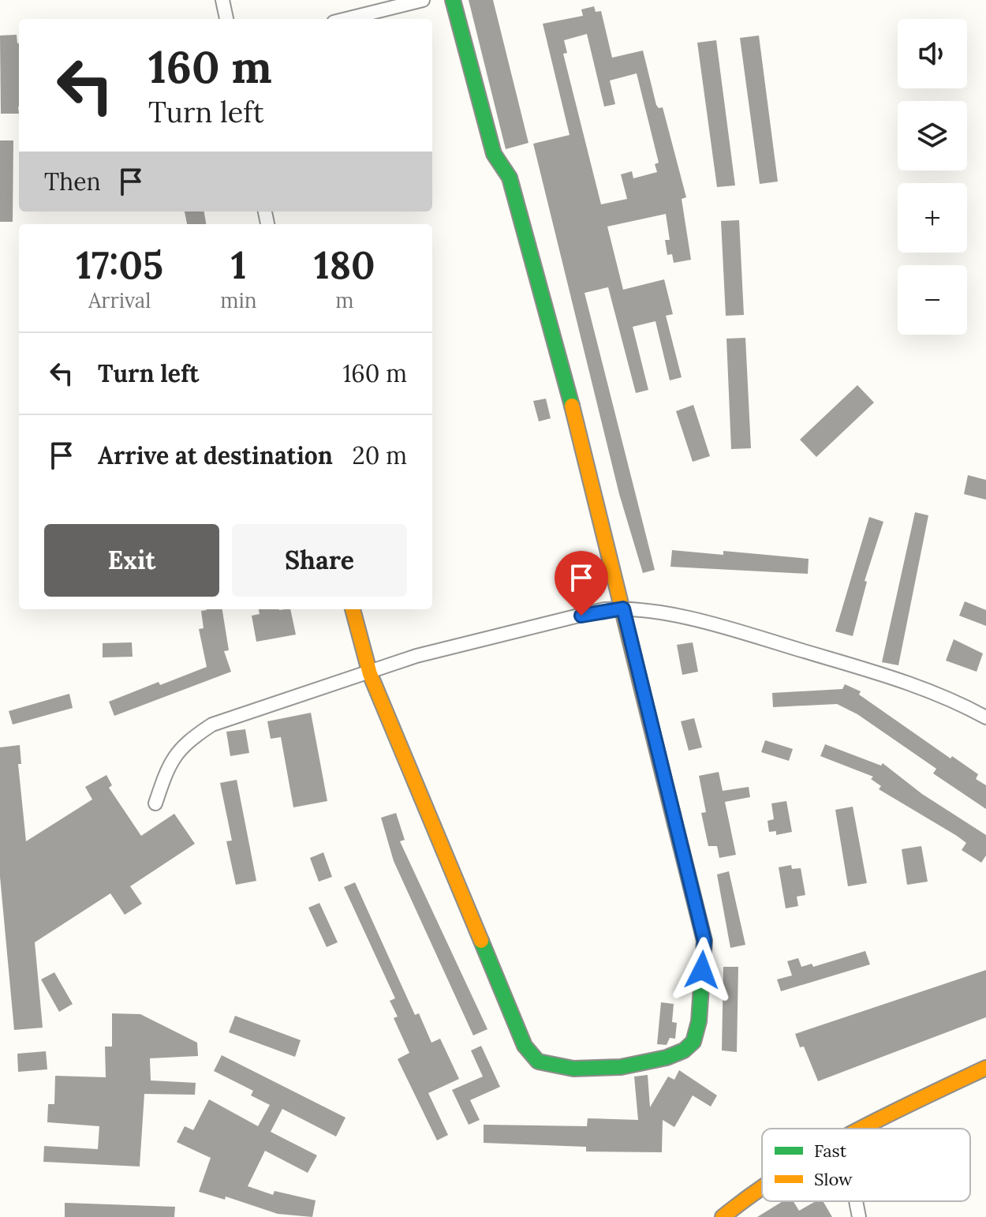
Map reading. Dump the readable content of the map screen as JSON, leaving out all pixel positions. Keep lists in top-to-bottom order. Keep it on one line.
{"legend":["Fast","Slow"],"page":{"map_buttons":["+","−"],"turn":["160 m","Turn left"],"then":"Then","eta":["17:05","Arrival","1","min","180","m"],"list":[{"name":"Turn left","value":"160 m"},{"name":"Arrive at destination","value":"20 m"}],"buttons":["Exit","Share"]}}
